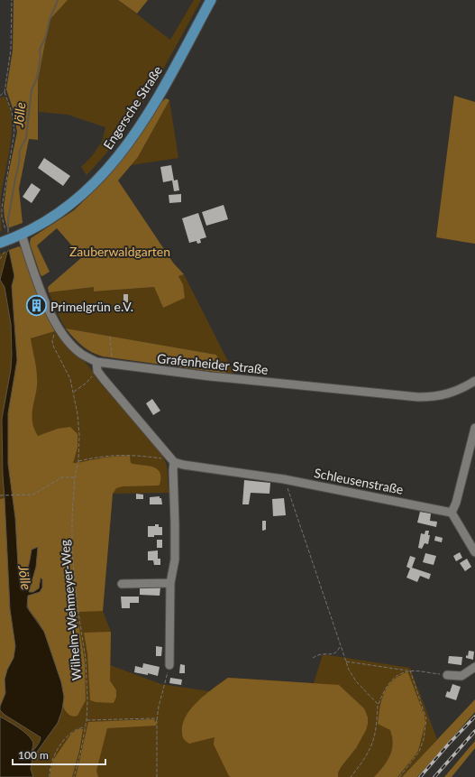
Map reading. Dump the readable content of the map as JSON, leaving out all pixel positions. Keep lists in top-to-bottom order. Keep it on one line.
{"streets":{"main road":["Engersche Straße"],"street":["Grafenheider Straße","Schleusenstraße"],"path":["Wilhelm-Wehmeyer-Weg"]},"crossings":[["Engersche Straße","Grafenheider Straße"],["Grafenheider Straße","Wilhelm-Wehmeyer-Weg"]],"water":["Jölle"],"parks":["Zauberwaldgarten"],"places":{"building":["Primelgrün e.V."]},"scale_bar":"100 m"}
